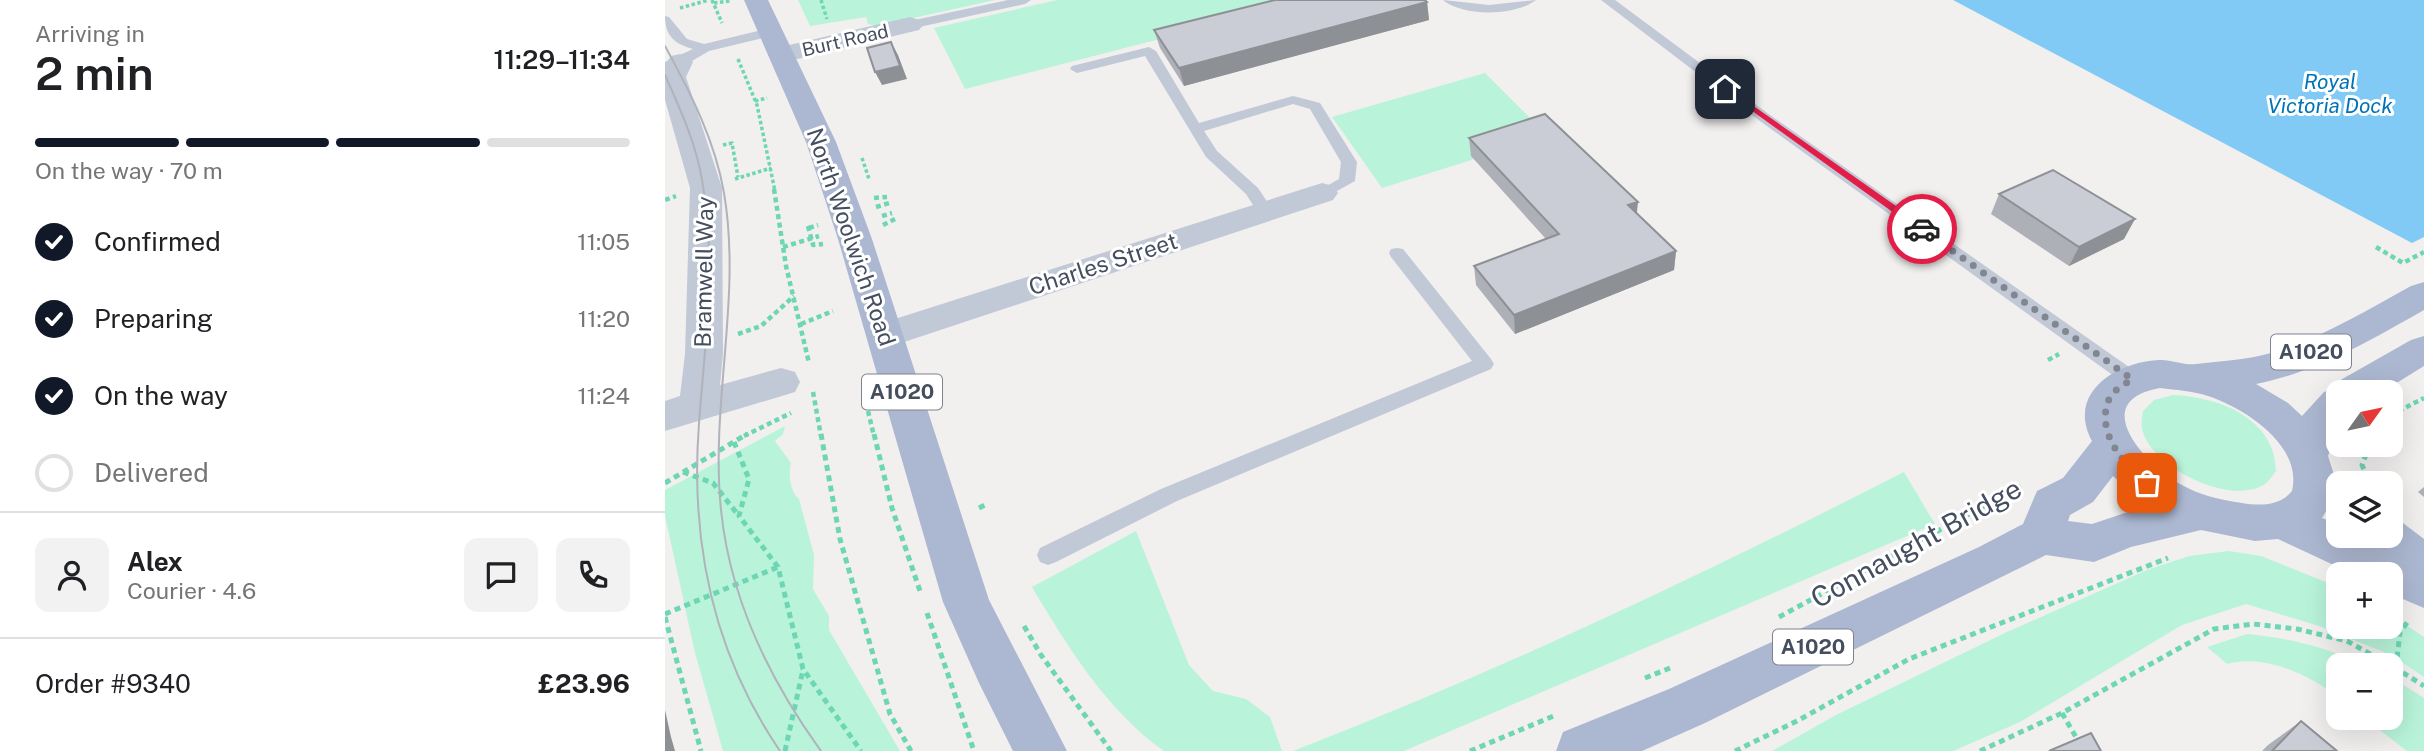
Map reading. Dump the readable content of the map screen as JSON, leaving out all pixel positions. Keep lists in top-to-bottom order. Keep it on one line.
{"streets":{"main road":["North Woolwich Road","A1020","Connaught Bridge"],"street":["Burt Road","Charles Street","Bramwell Way"]},"crossings":[["Burt Road","North Woolwich Road"],["North Woolwich Road","Charles Street"],["A1020","Connaught Bridge"]],"water":["Royal Victoria Dock"],"north":"top right","page":{"heading":["2 min","Arriving in","11:29–11:34"],"panel":["Alex","Courier · 4.6","Order #9340","£23.96"],"bar":"On the way · 70 m","list":[["Confirmed","11:05"],["Preparing","11:20"],["On the way","11:24"],"Delivered"],"map_buttons":["+","−"]}}
